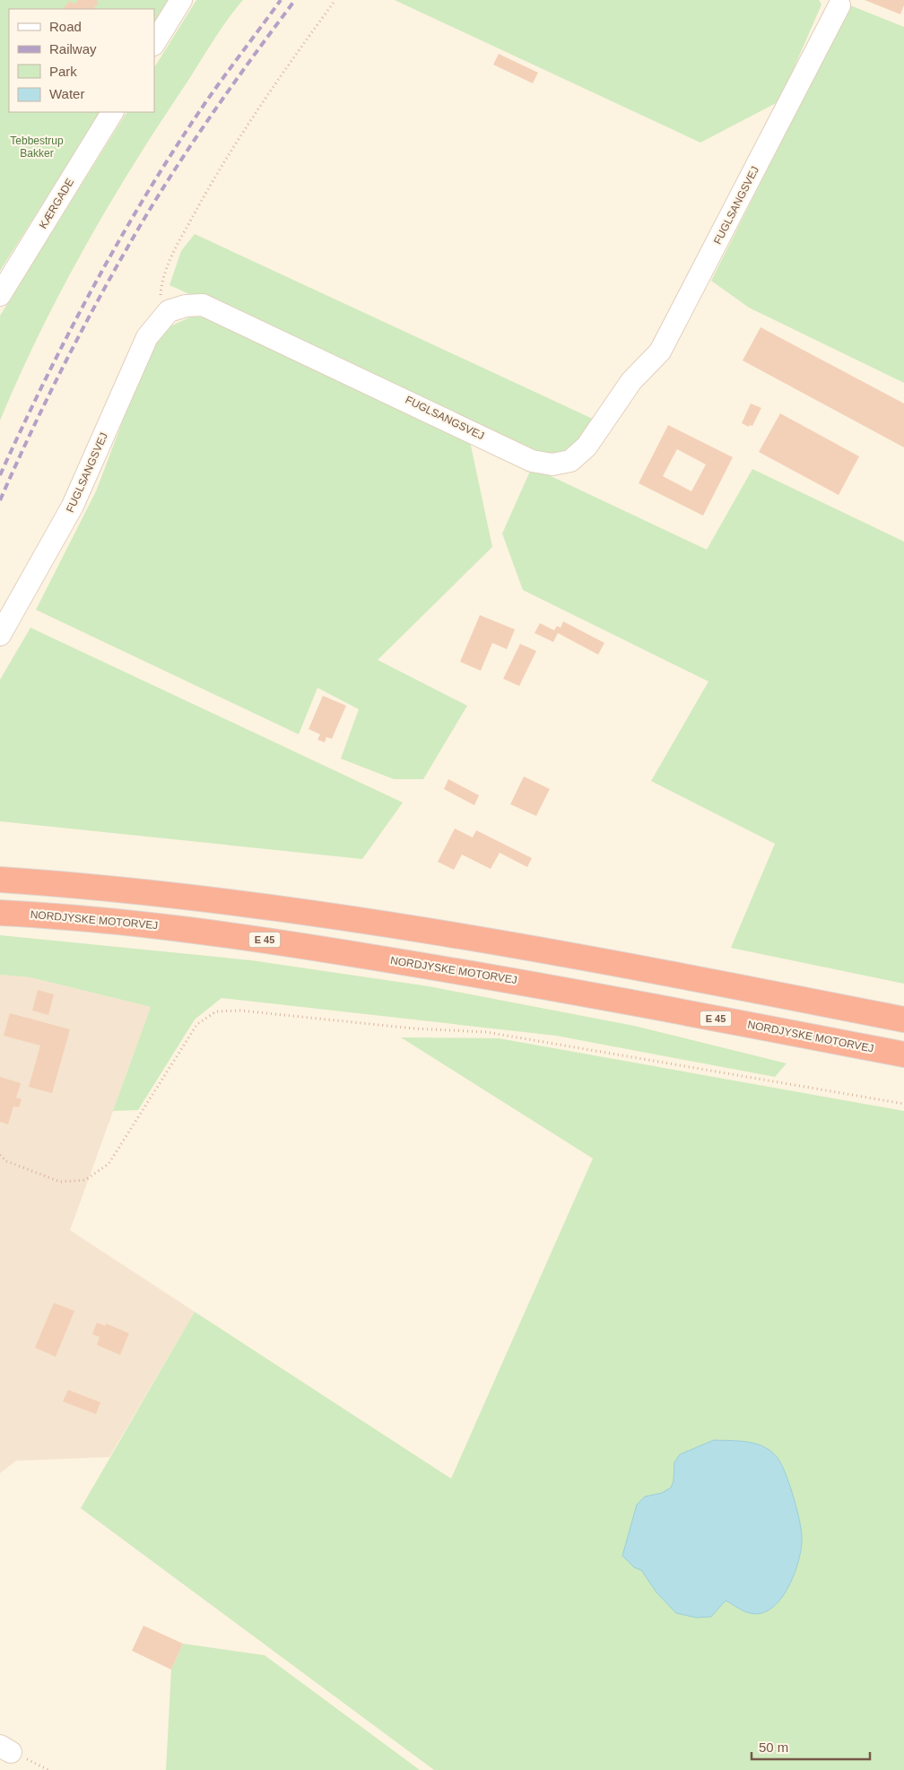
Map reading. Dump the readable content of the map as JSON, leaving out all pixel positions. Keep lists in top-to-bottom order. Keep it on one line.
{"streets":{"highway":["NORDJYSKE MOTORVEJ","E 45"],"street":["KÆRGADE","FUGLSANGSVEJ"]},"parks":["Tebbestrup Bakker"],"legend":["Road","Railway","Park","Water"],"scale_bar":"50 m"}
